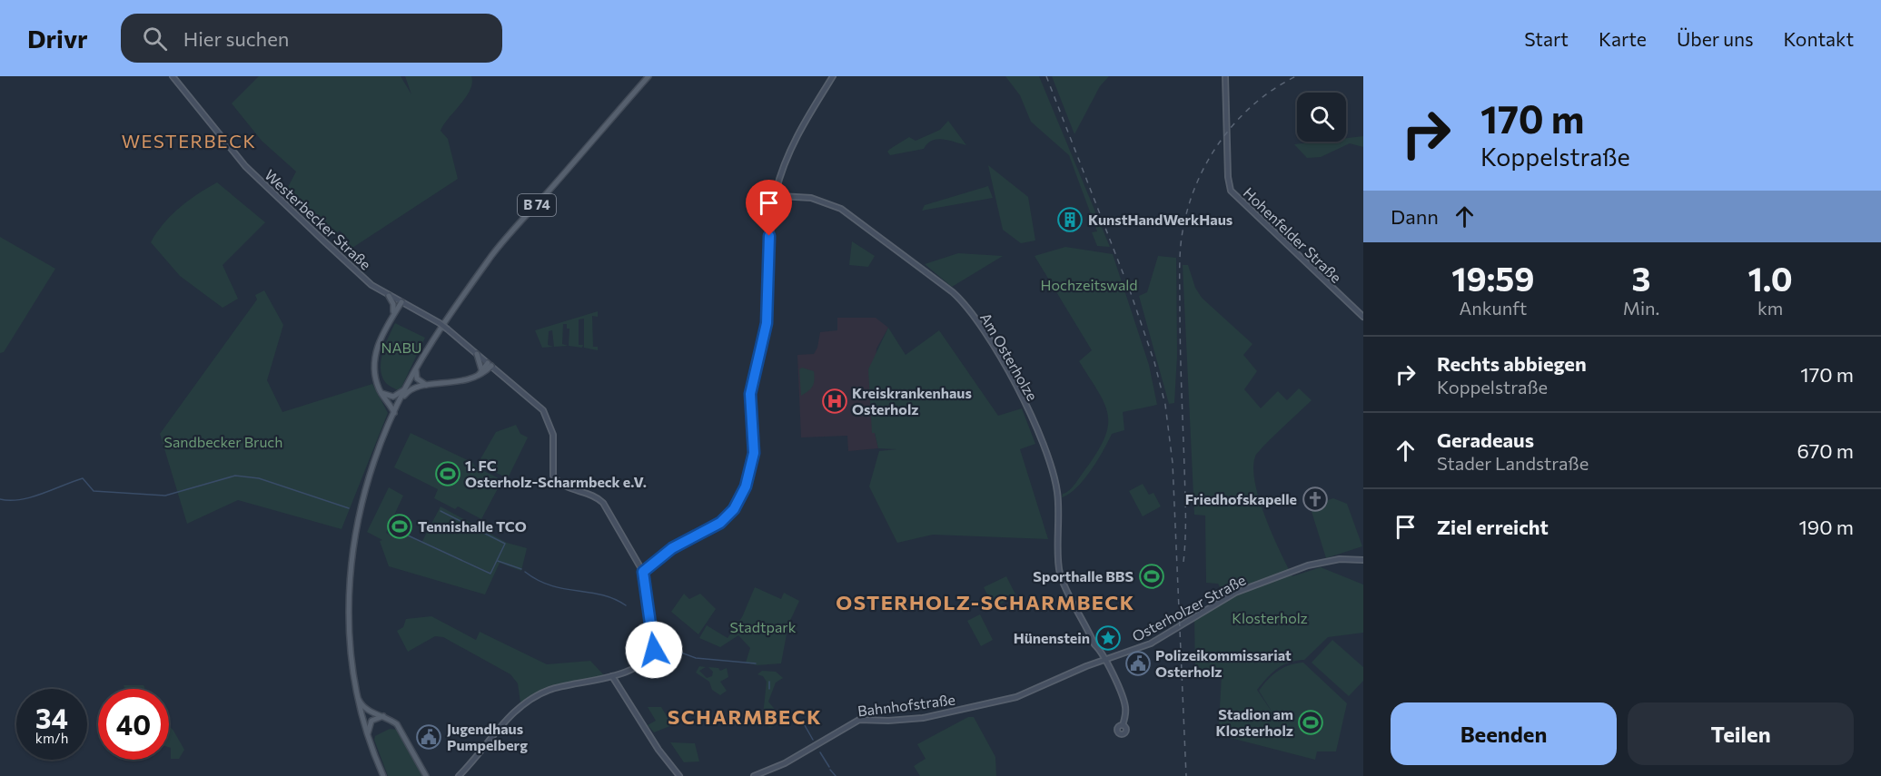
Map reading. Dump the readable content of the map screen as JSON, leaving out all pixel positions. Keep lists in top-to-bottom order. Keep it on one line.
{"streets":{"main road":["B 74"],"street":["Westerbecker Straße","Hohenfelder Straße","Am Osterholze","Osterholzer Straße","Bahnhofstraße"]},"crossings":[["Am Osterholze","Osterholzer Straße"],["Osterholzer Straße","Bahnhofstraße"]],"districts":["WESTERBECK","OSTERHOLZ-SCHARMBECK","SCHARMBECK"],"parks":["Hochzeitswald","NABU","Sandbecker Bruch","Klosterholz","Stadtpark"],"places":{"building":["KunstHandWerkHaus"],"hospital":["Kreiskrankenhaus Osterholz"],"sports":["1. FC Osterholz-Scharmbeck e.V.","Tennishalle TCO","Sporthalle BBS","Stadion am Klosterholz"],"church":["Friedhofskapelle"],"place":["Hünenstein"],"public building":["Polizeikommissariat Osterholz","Jugendhaus Pumpelberg"]},"page":{"header":"Drivr","search":"Hier suchen","nav":["Start","Karte","Über uns","Kontakt"],"turn":["170 m","Koppelstraße"],"then":"Dann","eta":["19:59","Ankunft","3","Min.","1.0","km"],"list":[{"name":"Rechts abbiegen","note":"Koppelstraße","value":"170 m"},{"name":"Geradeaus","note":"Stader Landstraße","value":"670 m"},{"name":"Ziel erreicht","value":"190 m"}],"speed":"34 km/h","limit":"40","buttons":["Beenden","Teilen"]}}
